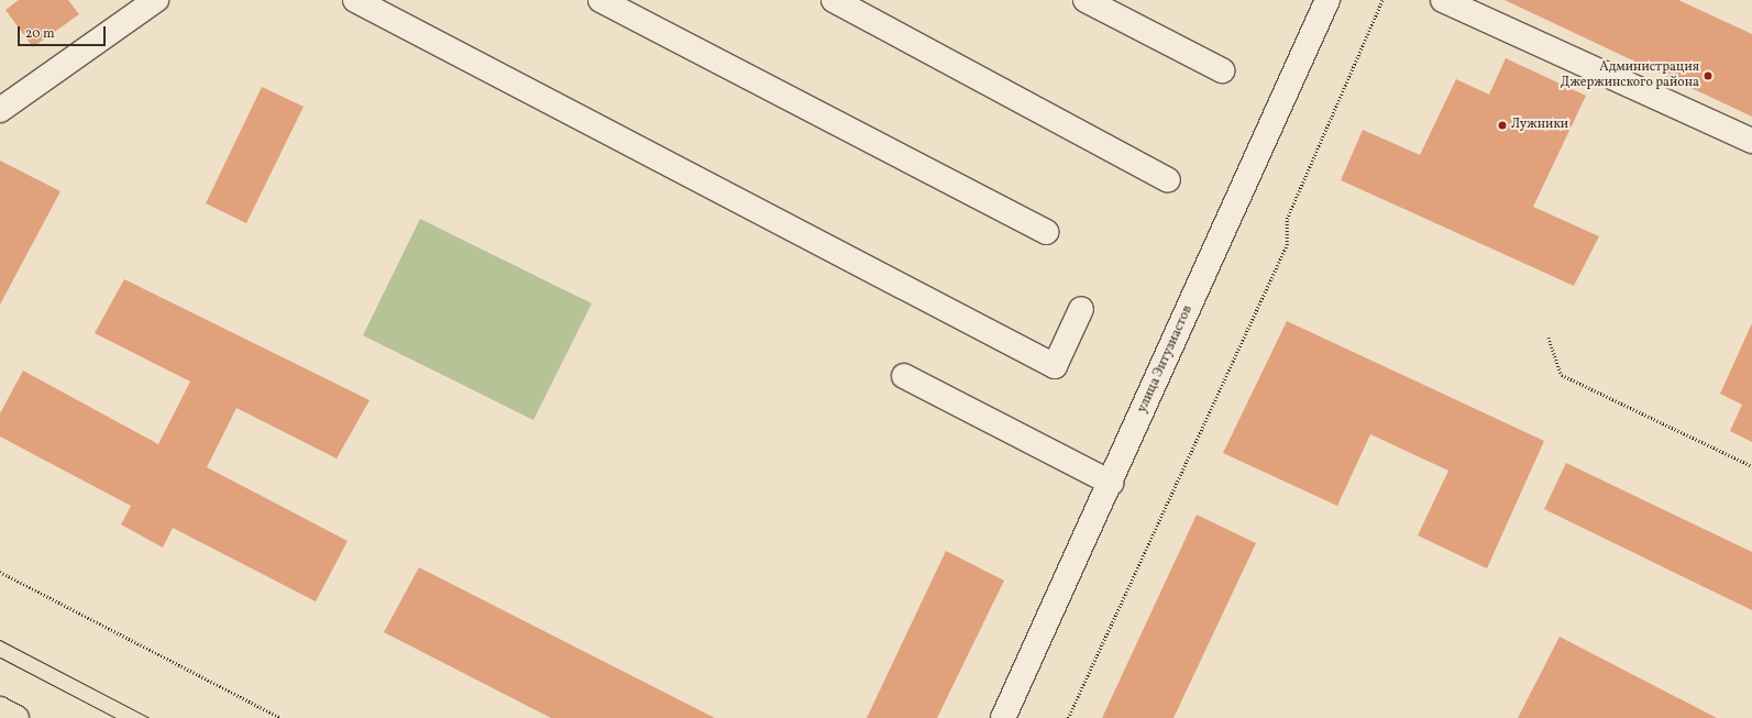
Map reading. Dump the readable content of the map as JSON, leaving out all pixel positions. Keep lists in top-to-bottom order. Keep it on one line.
{"streets":{"street":["улица Энтузиастов"]},"places":["Администрация Джержинского района","Лужники"],"scale_bar":"20 m"}
